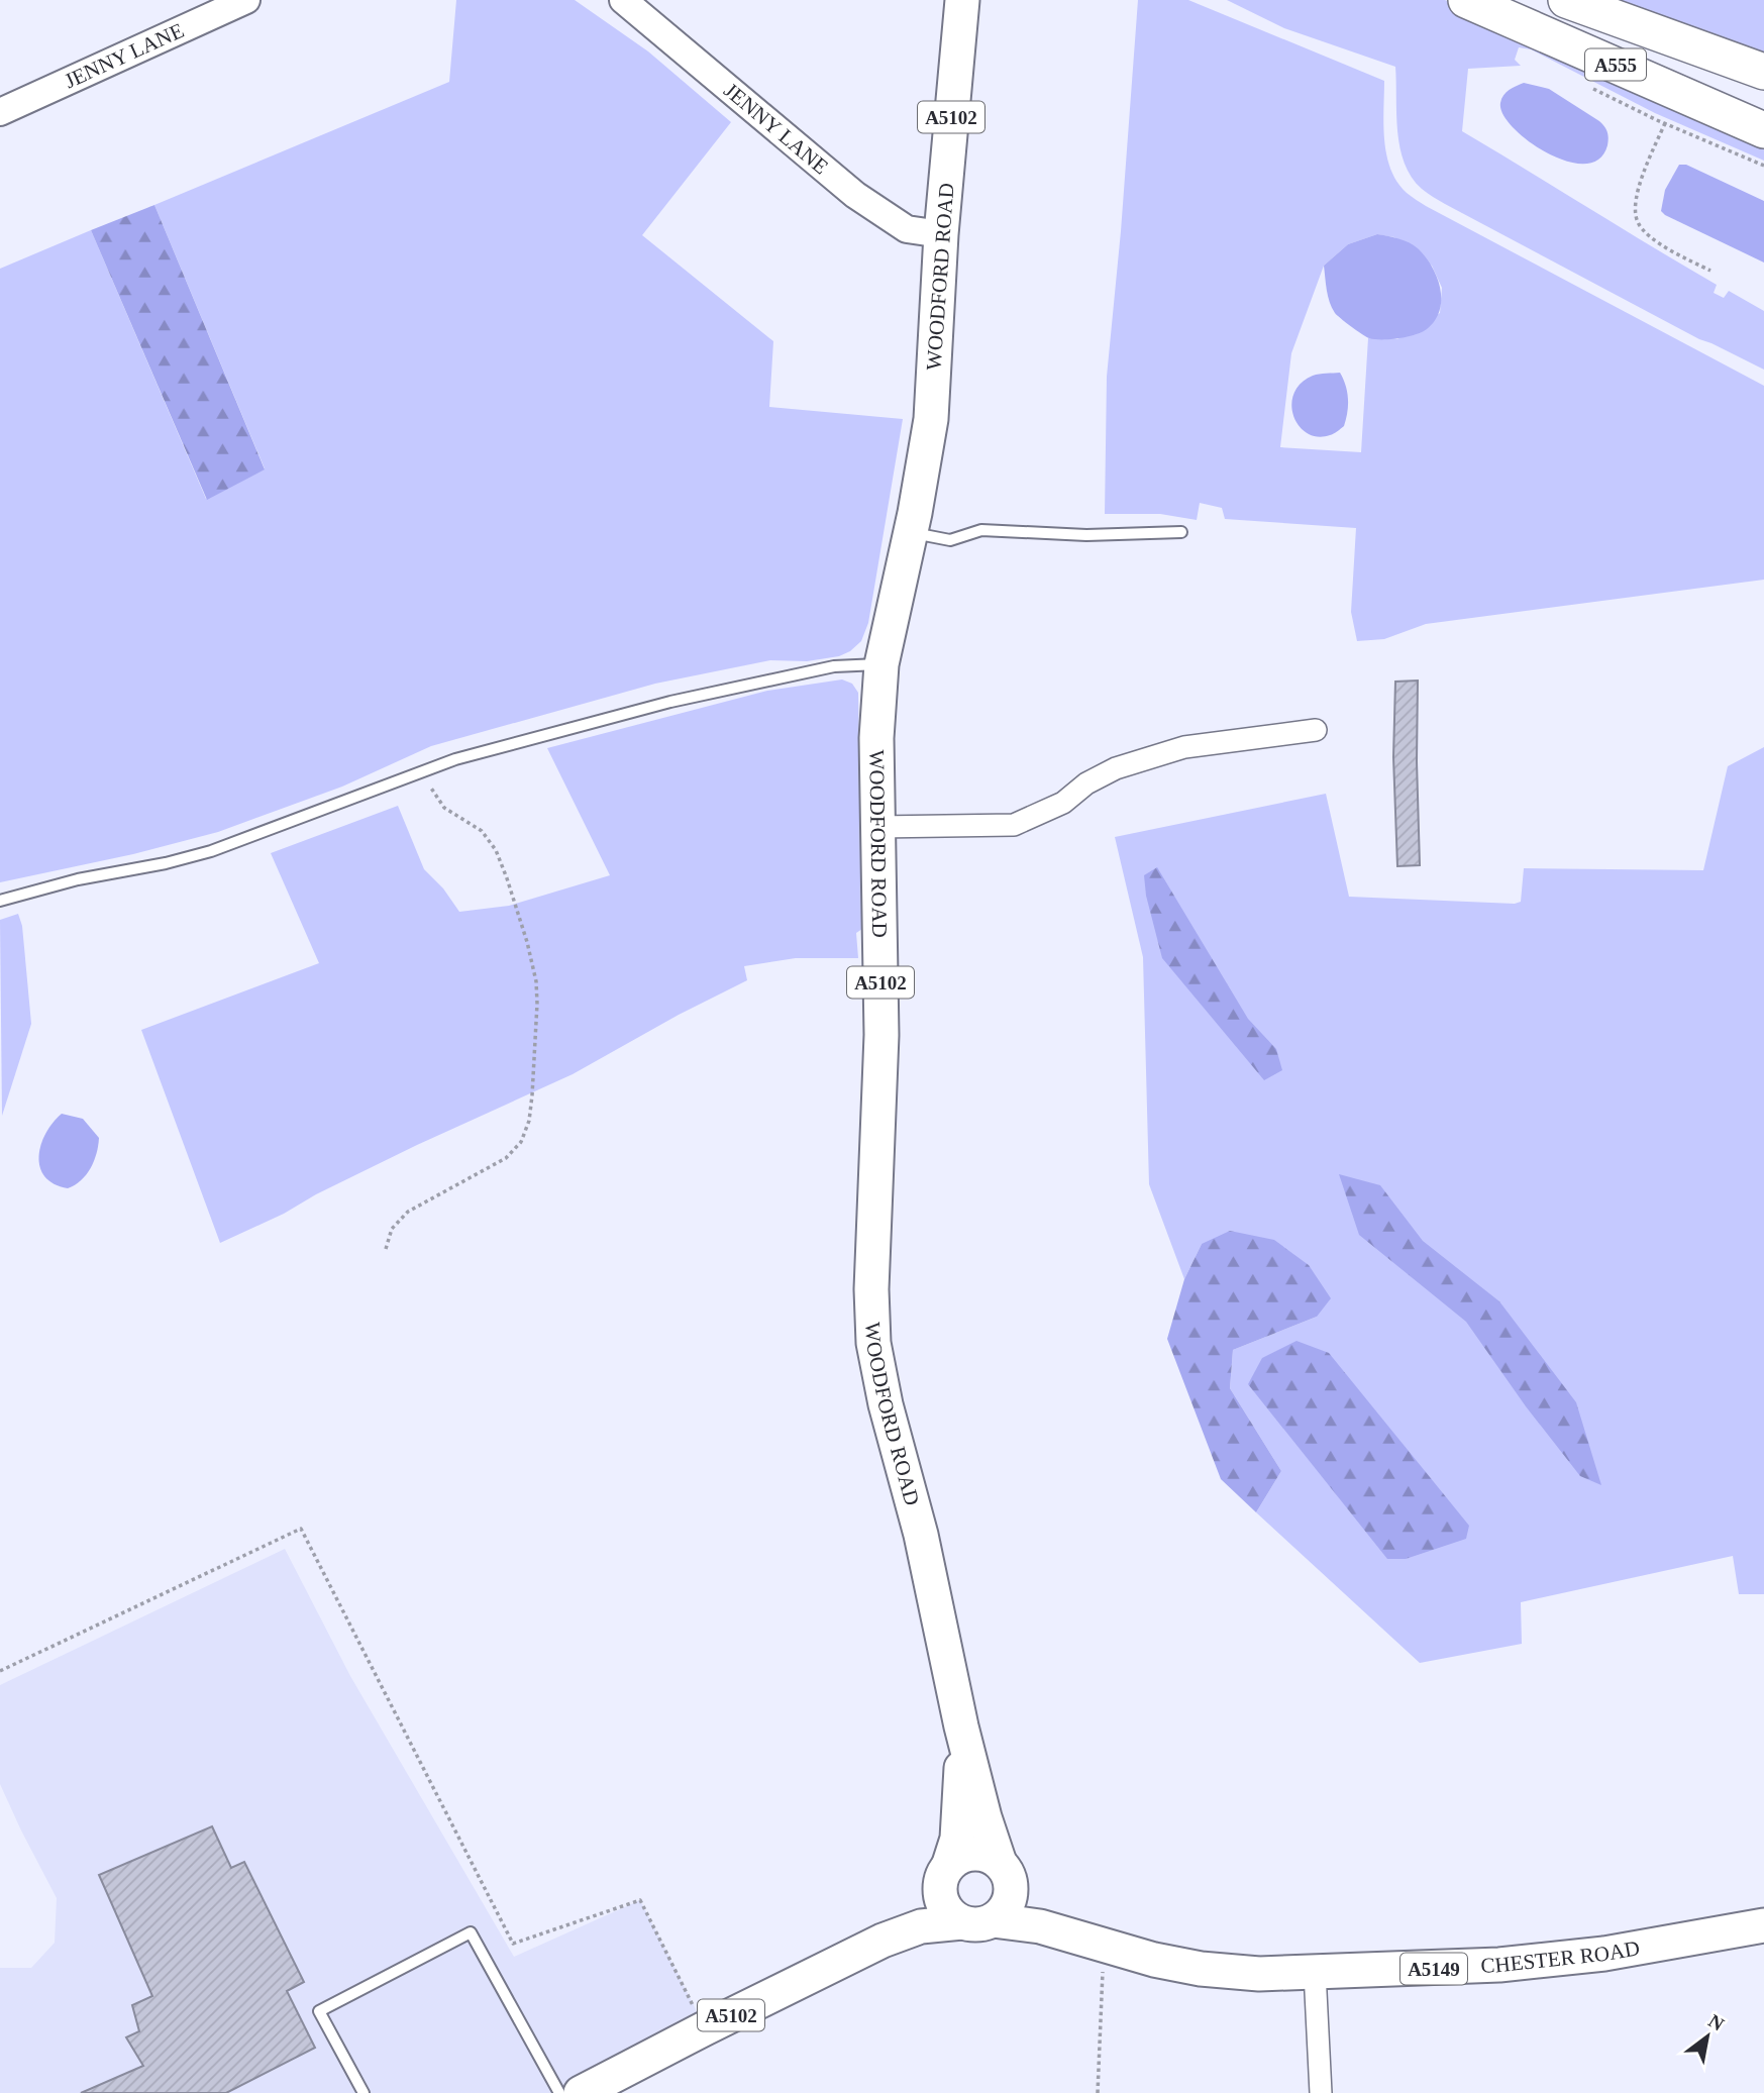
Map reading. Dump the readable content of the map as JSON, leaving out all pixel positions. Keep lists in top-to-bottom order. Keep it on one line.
{"streets":{"highway":["A555"],"main road":["A5102","WOODFORD ROAD","CHESTER ROAD","A5149"],"street":["JENNY LANE"]},"crossings":[["JENNY LANE","WOODFORD ROAD"],["WOODFORD ROAD","CHESTER ROAD"]],"north":"top right"}
